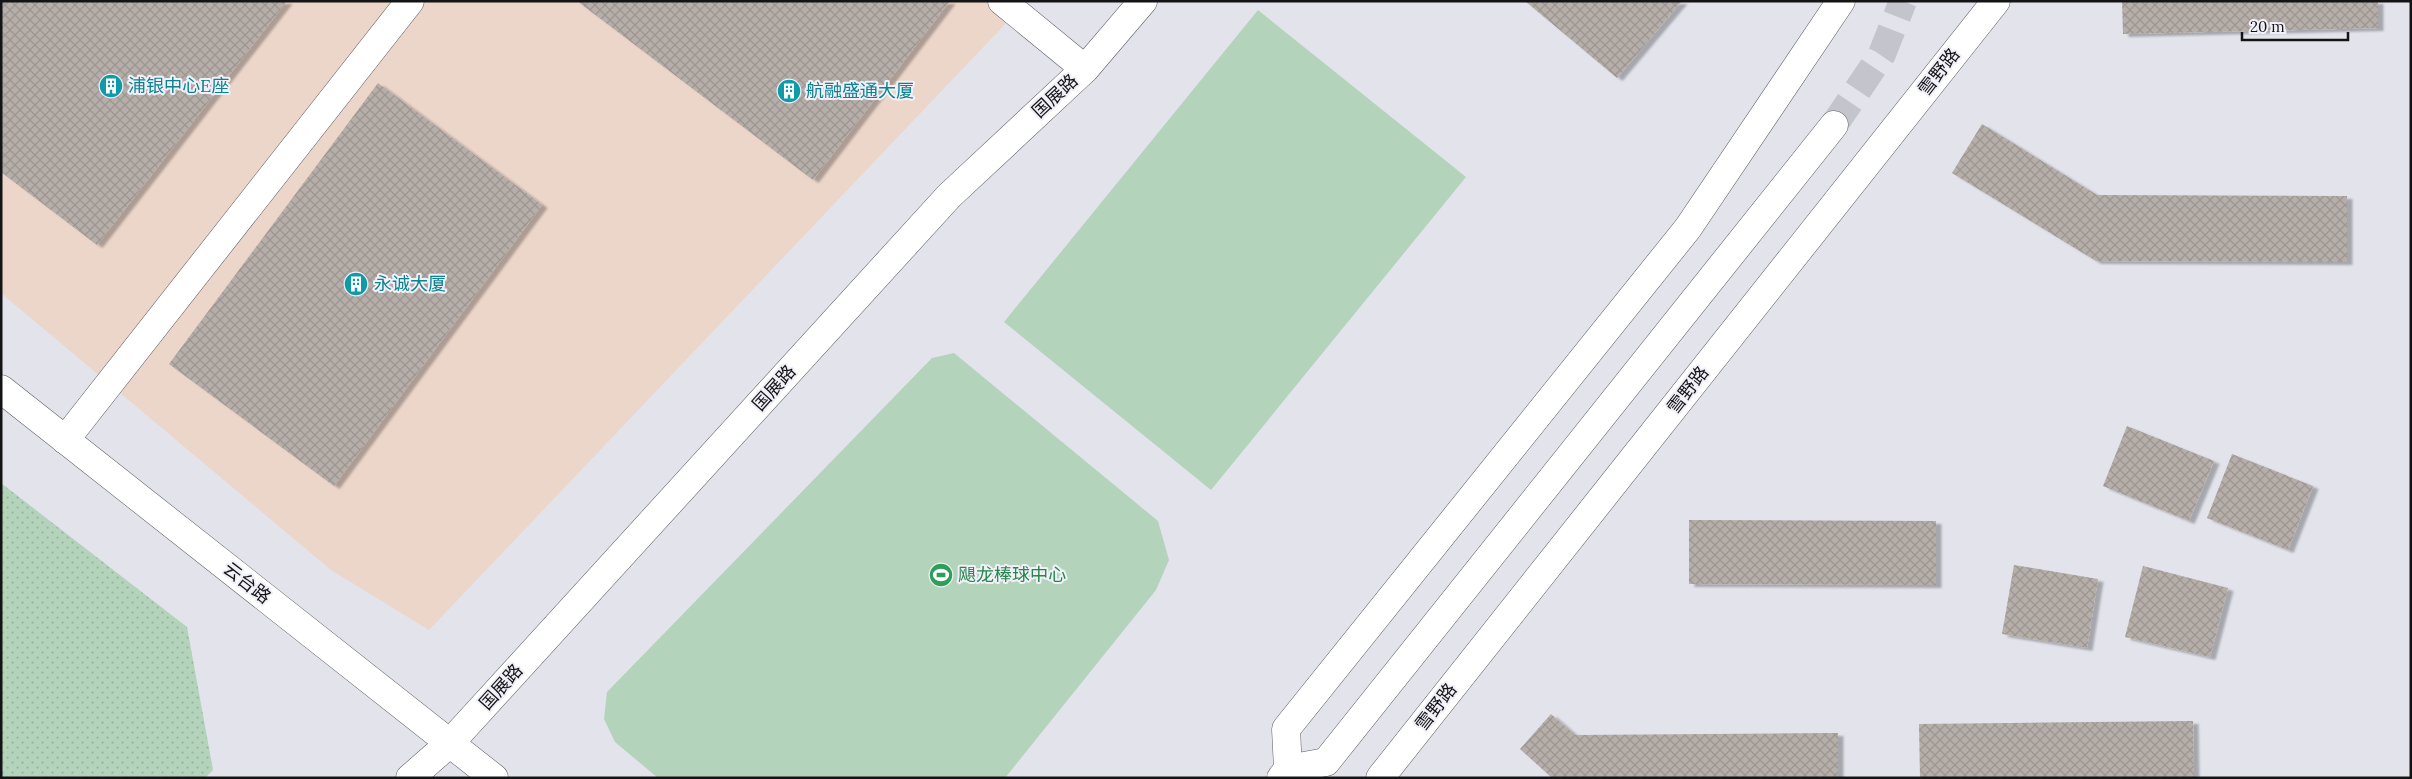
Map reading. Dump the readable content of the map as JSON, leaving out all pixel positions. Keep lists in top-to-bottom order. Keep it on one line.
{"streets":{"street":["雪野路","国展路","云台路"]},"crossings":[["国展路","云台路"]],"places":{"building":["浦银中心E座","航融盛通大厦","永诚大厦"],"sports":["飓龙棒球中心"]},"scale_bar":"20 m"}
